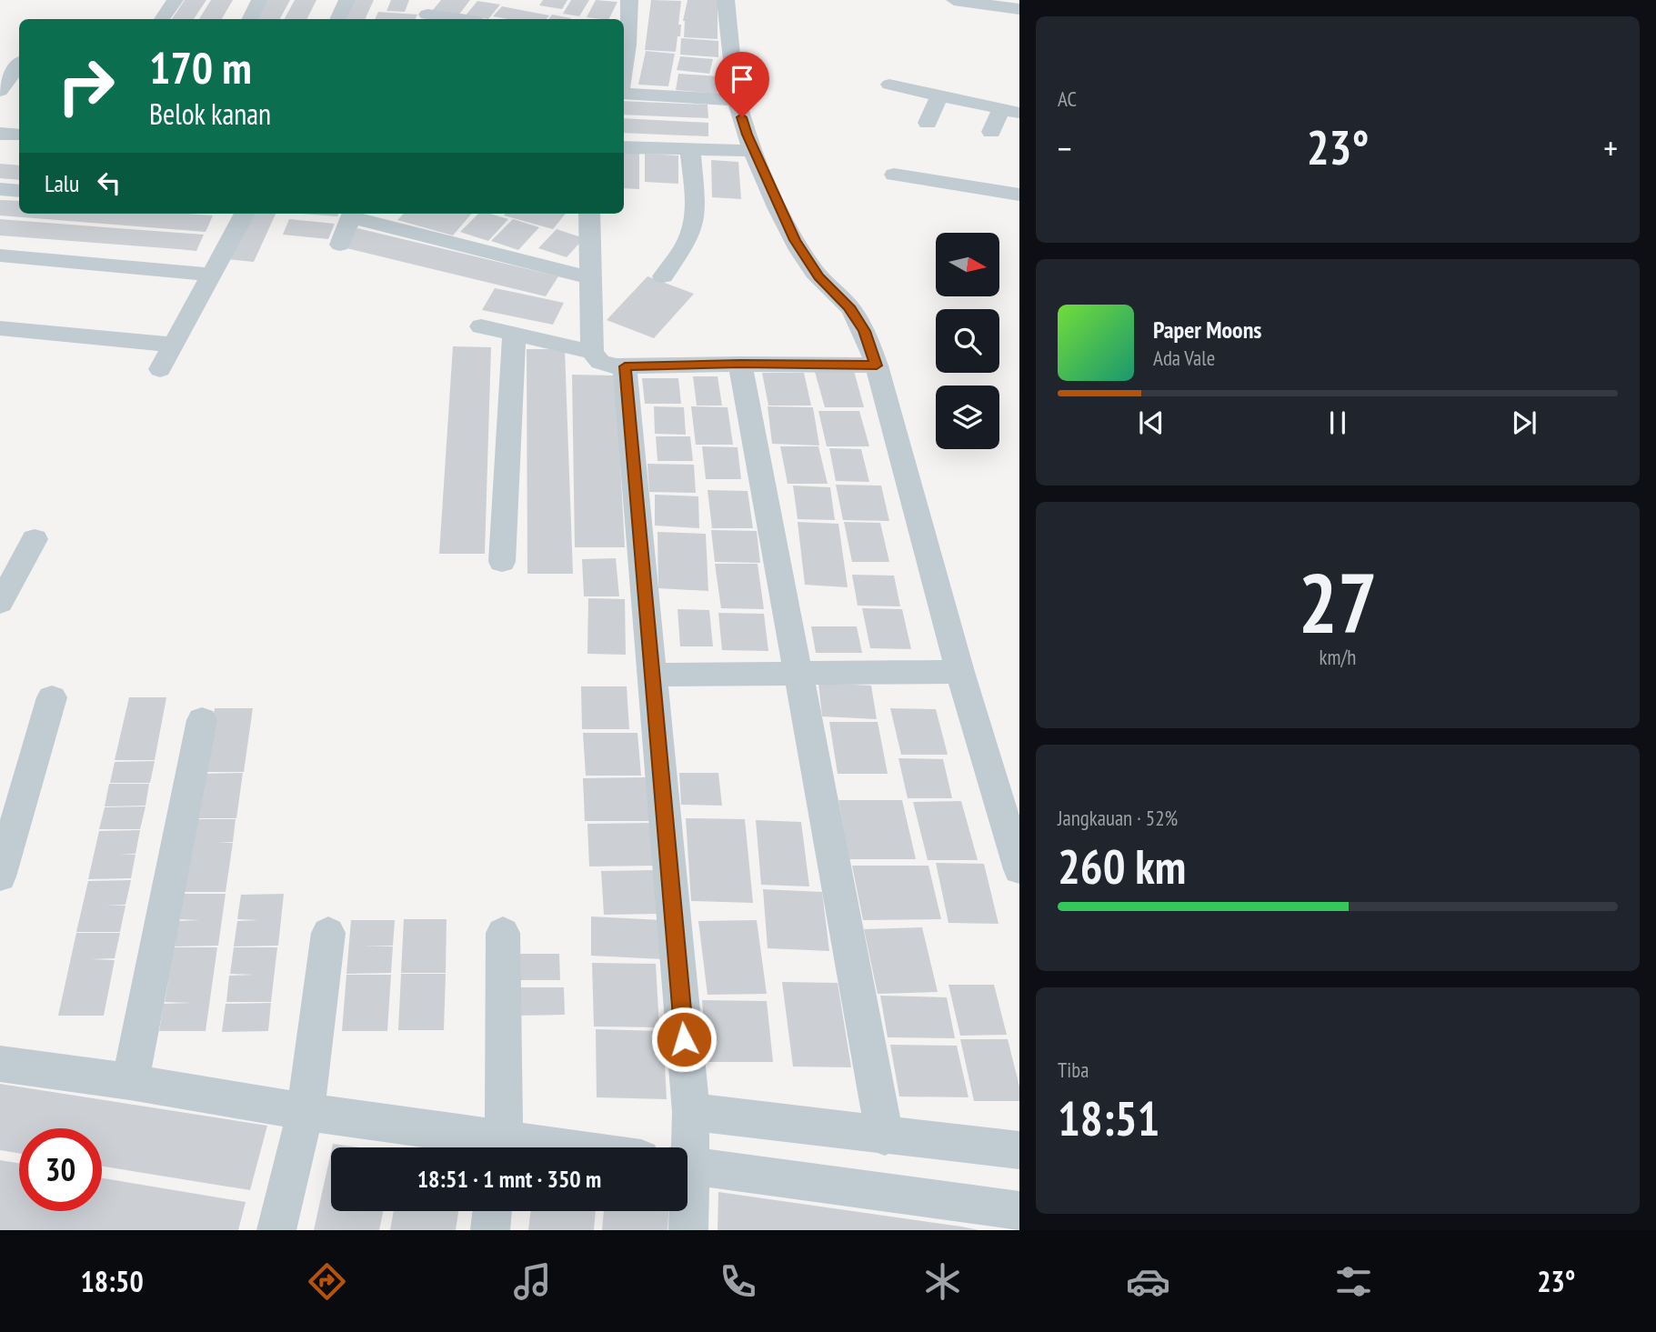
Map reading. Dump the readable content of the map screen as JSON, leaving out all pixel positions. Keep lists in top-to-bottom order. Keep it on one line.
{"north":"right","page":{"tile":["AC",["27","km/h"],["Jangkauan · 52%","260 km"],["Tiba","18:51"]],"turn":["170 m","Belok kanan"],"heat":["−","23°","+"],"then":"Lalu","song":["Paper Moons","Ada Vale"],"limit":"30","trip":"18:51 · 1 mnt · 350 m","tabs":["18:50","23°"]}}
